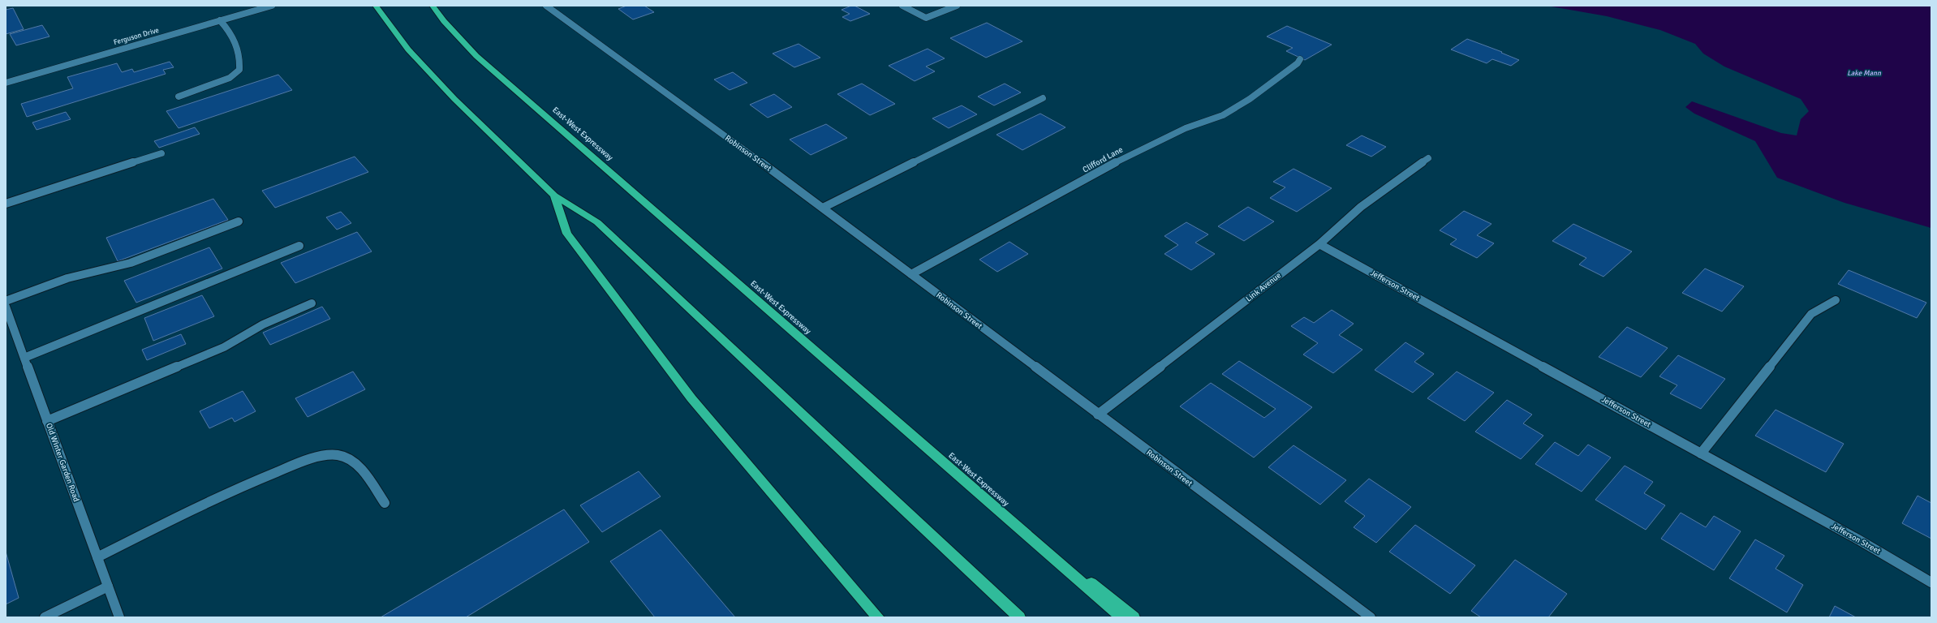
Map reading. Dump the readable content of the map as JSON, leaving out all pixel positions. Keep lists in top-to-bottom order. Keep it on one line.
{"streets":{"highway":["East-West Expressway"],"street":["Ferguson Drive","Robinson Street","Clifford Lane","Jefferson Street","Link Avenue","Old Winter Garden Road"]},"crossings":[["Robinson Street","Clifford Lane"],["Robinson Street","Link Avenue"],["Jefferson Street","Link Avenue"]],"water":["Lake Mann"]}
